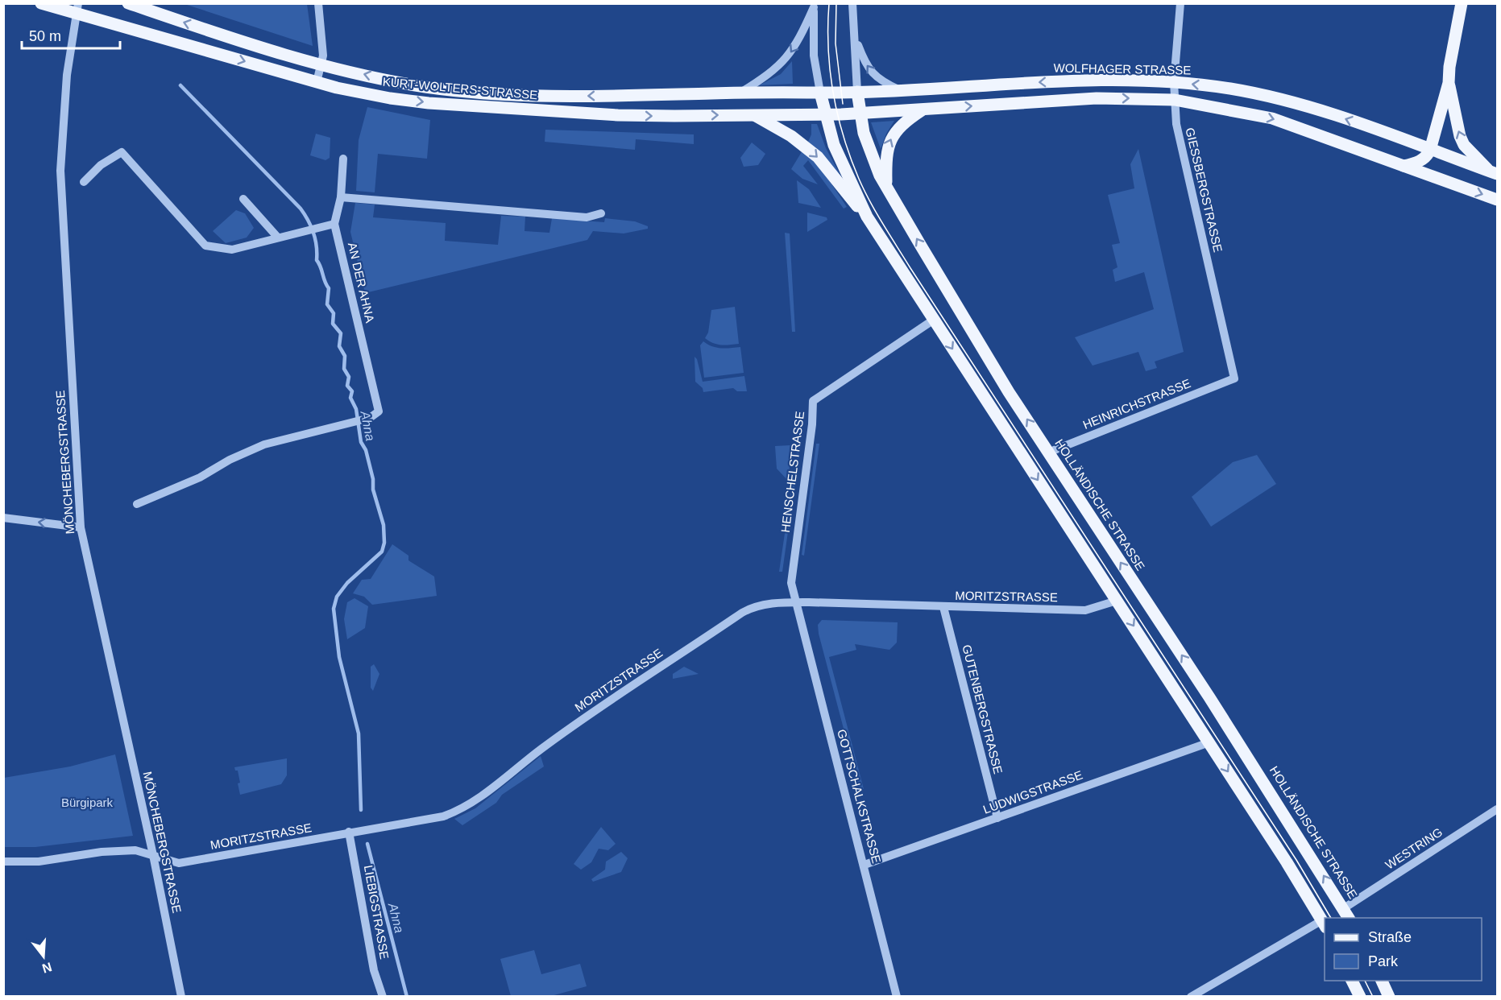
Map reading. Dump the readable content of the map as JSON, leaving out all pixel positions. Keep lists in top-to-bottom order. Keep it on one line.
{"streets":{"main road":["WOLFHAGER STRASSE","KURT-WOLTERS-STRASSE","HOLLÄNDISCHE STRASSE"],"street":["GIESSBERGSTRASSE","AN DER AHNA","HEINRICHSTRASSE","MÖNCHEBERGSTRASSE","HENSCHELSTRASSE","MORITZSTRASSE","GUTENBERGSTRASSE","LUDWIGSTRASSE","GOTTSCHALKSTRASSE","WESTRING","LIEBIGSTRASSE"]},"crossings":[["WOLFHAGER STRASSE","KURT-WOLTERS-STRASSE"],["WOLFHAGER STRASSE","GIESSBERGSTRASSE"],["WOLFHAGER STRASSE","HOLLÄNDISCHE STRASSE"],["KURT-WOLTERS-STRASSE","MÖNCHEBERGSTRASSE"],["KURT-WOLTERS-STRASSE","HOLLÄNDISCHE STRASSE"],["GIESSBERGSTRASSE","HEINRICHSTRASSE"],["HEINRICHSTRASSE","HOLLÄNDISCHE STRASSE"],["MÖNCHEBERGSTRASSE","MORITZSTRASSE"],["HENSCHELSTRASSE","MORITZSTRASSE"],["HENSCHELSTRASSE","GOTTSCHALKSTRASSE"],["HOLLÄNDISCHE STRASSE","WESTRING"],["MORITZSTRASSE","GUTENBERGSTRASSE"],["MORITZSTRASSE","GOTTSCHALKSTRASSE"],["MORITZSTRASSE","LIEBIGSTRASSE"],["GUTENBERGSTRASSE","LUDWIGSTRASSE"],["LUDWIGSTRASSE","GOTTSCHALKSTRASSE"]],"water":["Ahna"],"parks":["Bürgipark"],"legend":["Straße","Park"],"scale_bar":"50 m","north":"bottom"}
